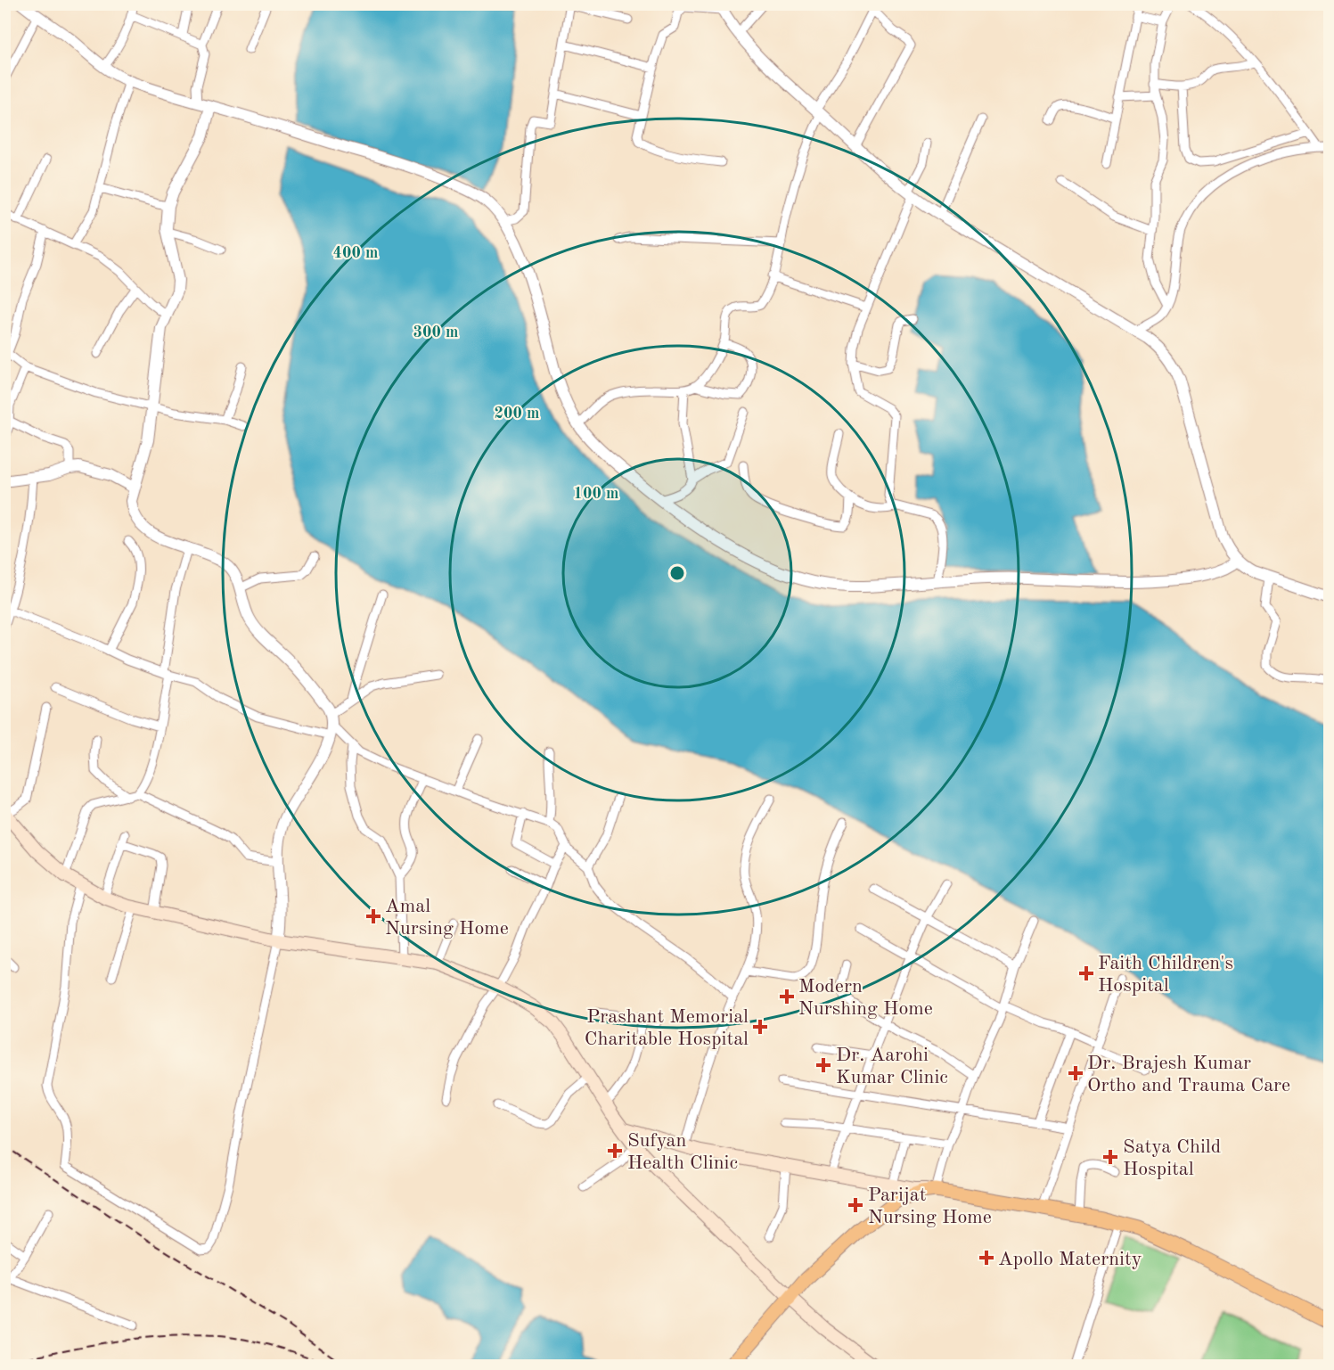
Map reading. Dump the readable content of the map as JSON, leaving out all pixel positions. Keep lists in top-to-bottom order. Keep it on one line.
{"places":{"health":["Amal Nursing Home","Faith Children's Hospital","Modern Nurshing Home","Prashant Memorial Charitable Hospital","Dr. Aarohi Kumar Clinic","Dr. Brajesh Kumar Ortho and Trauma Care","Sufyan Health Clinic","Satya Child Hospital","Parijat Nursing Home","Apollo Maternity"]},"rings":["400 m","300 m","200 m","100 m"]}
